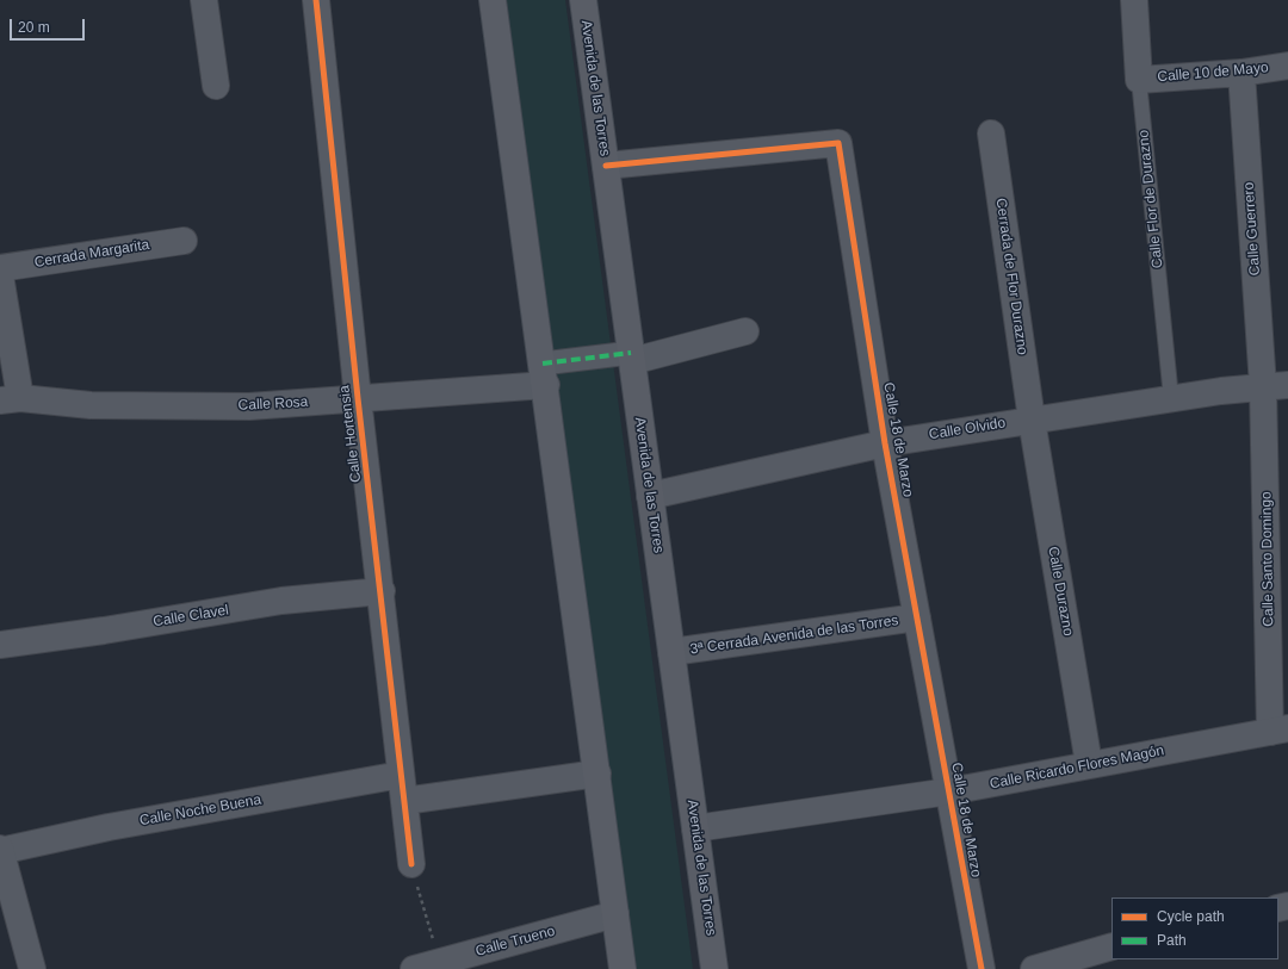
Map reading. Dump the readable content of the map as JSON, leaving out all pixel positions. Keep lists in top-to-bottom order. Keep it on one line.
{"streets":{"main road":["Avenida de las Torres"],"street":["Calle 10 de Mayo","Calle Flor de Durazno","Calle Guerrero","Cerrada Margarita","Cerrada de Flor Durazno","Calle Rosa","Calle Olvido","Calle Hortensia","Calle 18 de Marzo","Calle Santo Domingo","Calle Durazno","Calle Clavel","3ª Cerrada Avenida de las Torres","Calle Ricardo Flores Magón","Calle Noche Buena","Calle Trueno"]},"crossings":[["Calle 10 de Mayo","Calle Flor de Durazno"],["Calle 10 de Mayo","Calle Guerrero"],["Avenida de las Torres","Calle Olvido"],["Avenida de las Torres","Calle 18 de Marzo"],["Avenida de las Torres","3ª Cerrada Avenida de las Torres"],["Avenida de las Torres","Calle Ricardo Flores Magón"],["Calle Flor de Durazno","Calle Olvido"],["Calle Guerrero","Calle Olvido"],["Calle Guerrero","Calle Santo Domingo"],["Cerrada de Flor Durazno","Calle Olvido"],["Cerrada de Flor Durazno","Calle Durazno"],["Calle Rosa","Calle Hortensia"],["Calle Olvido","Calle 18 de Marzo"],["Calle Olvido","Calle Santo Domingo"],["Calle Olvido","Calle Durazno"],["Calle Hortensia","Calle Clavel"],["Calle Hortensia","Calle Noche Buena"],["Calle 18 de Marzo","3ª Cerrada Avenida de las Torres"],["Calle 18 de Marzo","Calle Ricardo Flores Magón"],["Calle Santo Domingo","Calle Ricardo Flores Magón"],["Calle Durazno","Calle Ricardo Flores Magón"]],"legend":["Cycle path","Path"],"scale_bar":"20 m"}
